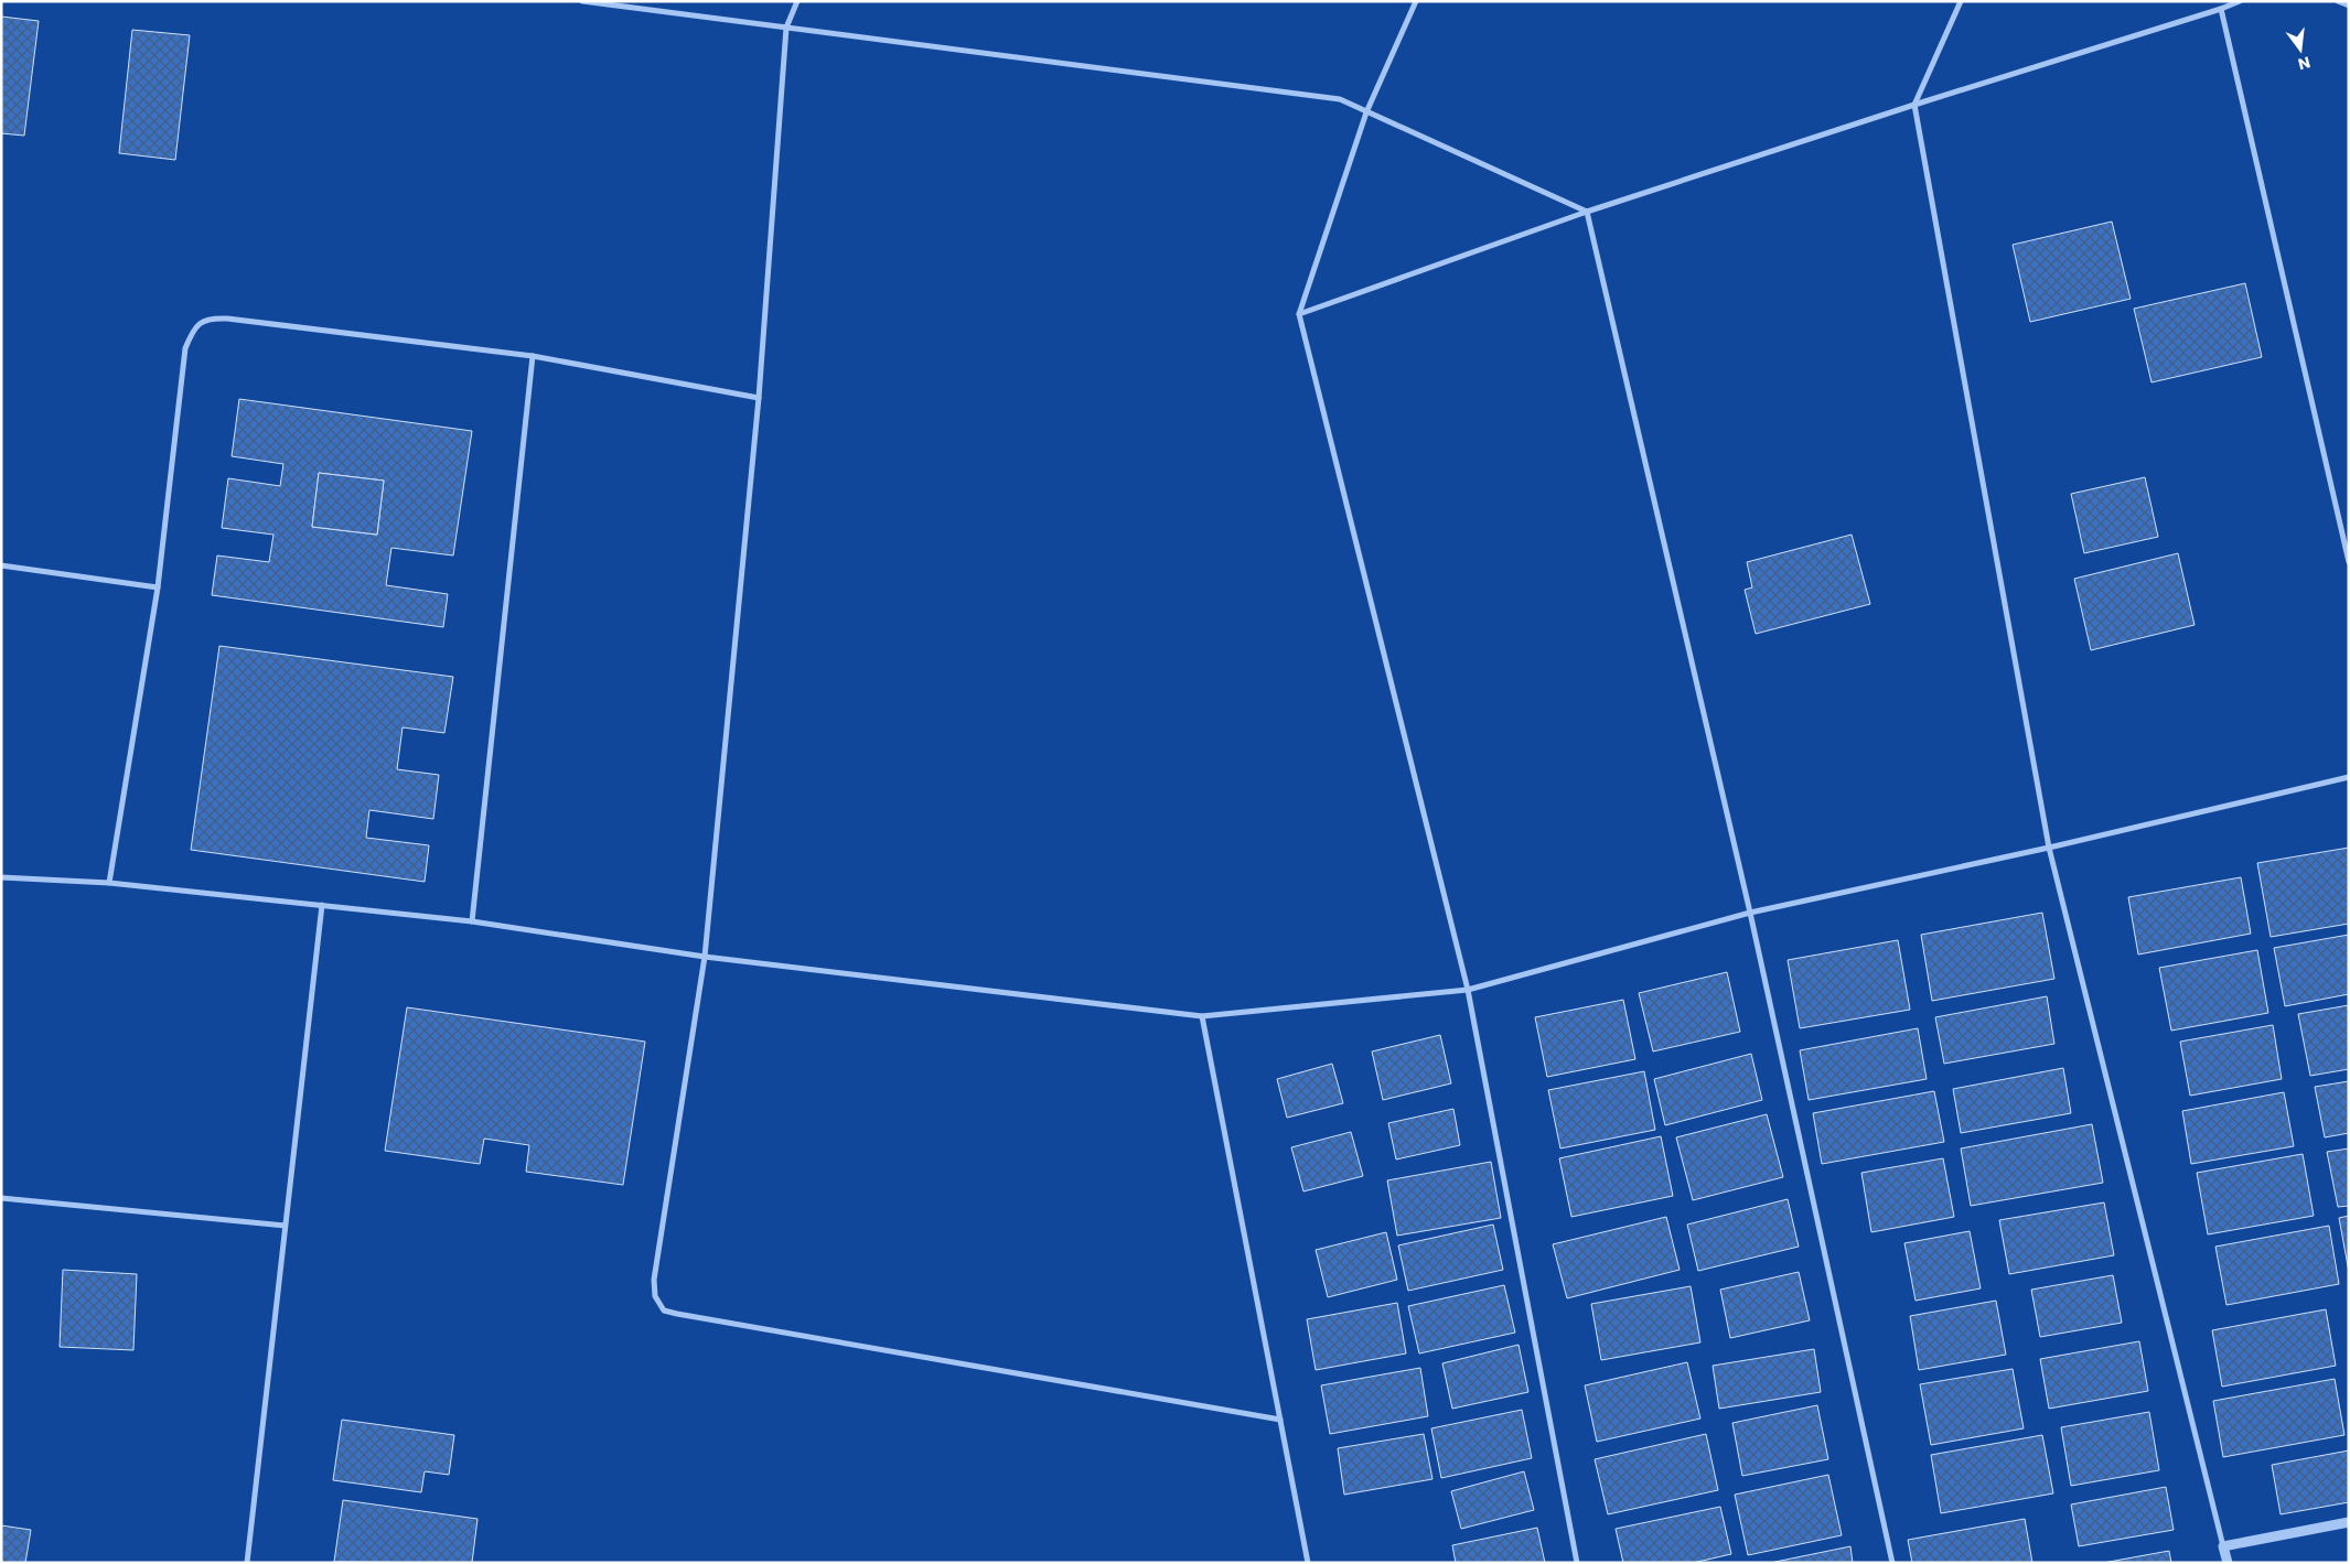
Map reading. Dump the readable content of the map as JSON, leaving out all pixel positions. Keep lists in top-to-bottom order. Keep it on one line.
{"north":"bottom"}
